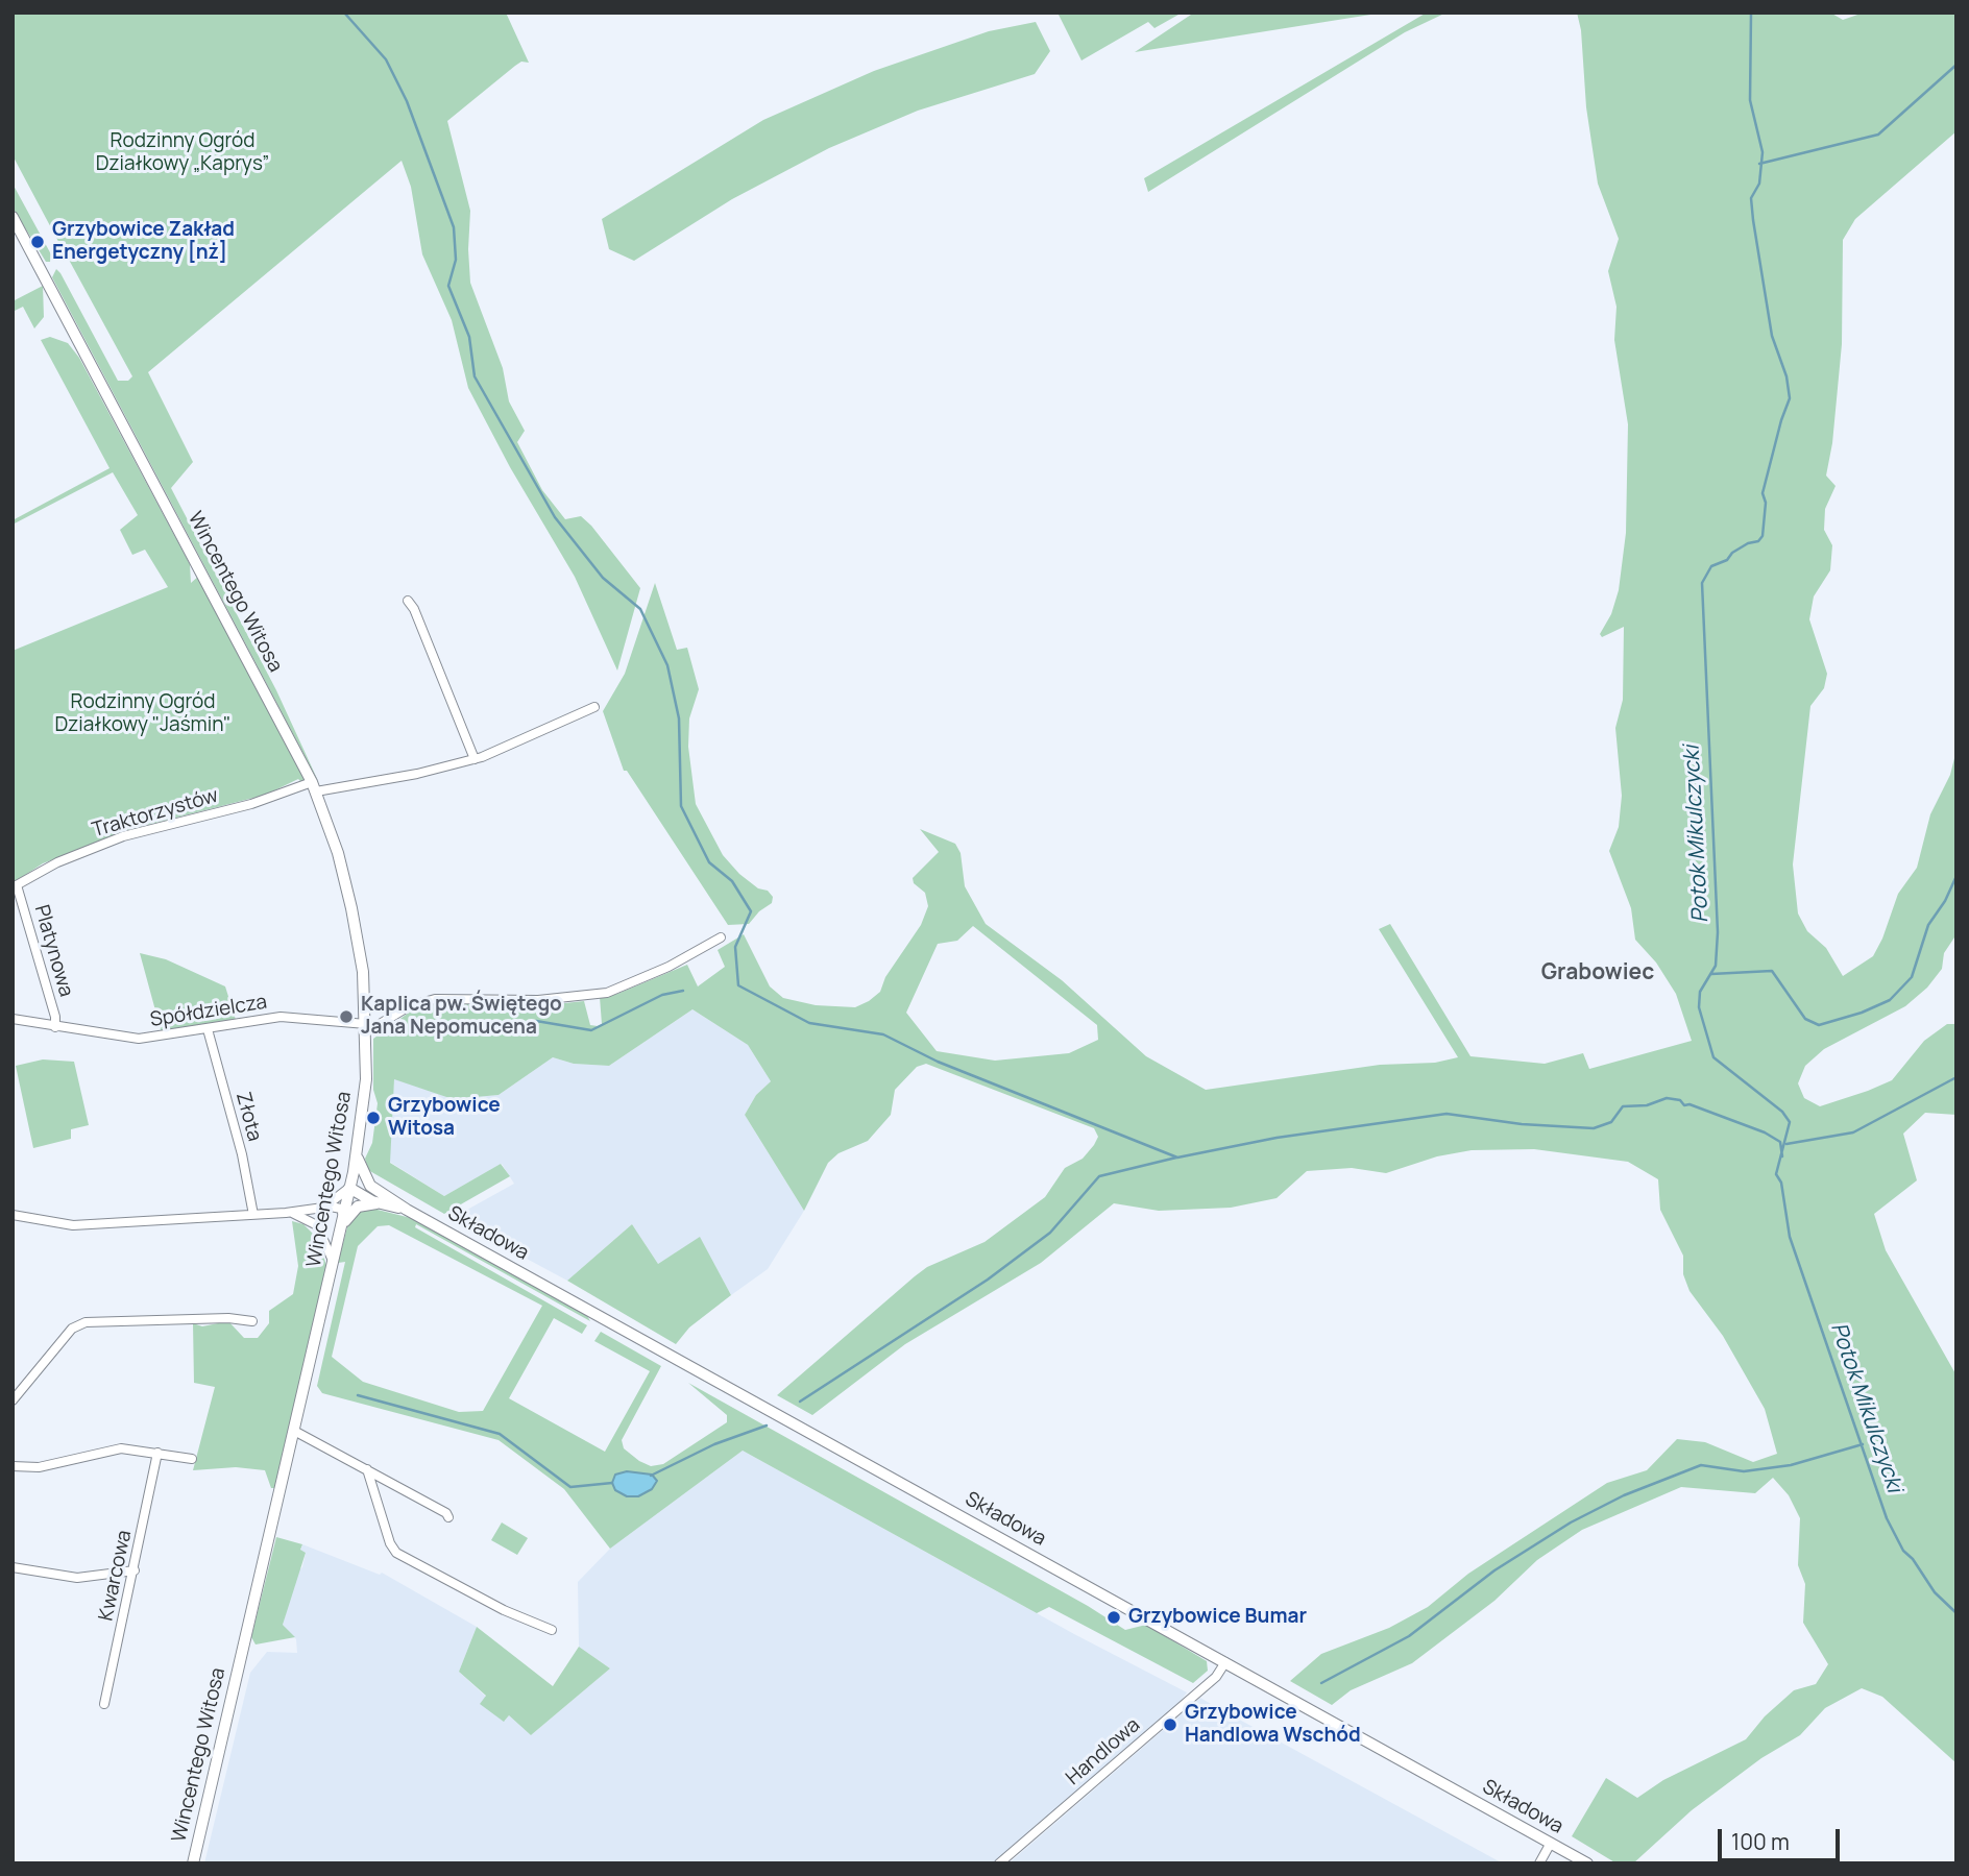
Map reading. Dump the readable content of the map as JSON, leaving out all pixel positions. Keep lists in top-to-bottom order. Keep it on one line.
{"streets":{"main road":["Wincentego Witosa","Składowa"],"street":["Traktorzystów","Platynowa","Spółdzielcza","Złota","Kwarcowa","Handlowa"]},"crossings":[["Wincentego Witosa","Traktorzystów"],["Wincentego Witosa","Spółdzielcza"],["Wincentego Witosa","Składowa"],["Traktorzystów","Platynowa"],["Platynowa","Spółdzielcza"],["Spółdzielcza","Złota"],["Składowa","Handlowa"]],"districts":["Grabowiec"],"water":["Potok Mikulczycki"],"parks":["Rodzinny Ogród Działkowy „Kaprys”","Rodzinny Ogród Działkowy \"Jaśmin\""],"places":["Grzybowice Zakład Energetyczny [nż]","Kaplica pw. Świętego Jana Nepomucena","Grzybowice Witosa","Grzybowice Bumar","Grzybowice Handlowa Wschód"],"scale_bar":"100 m"}
